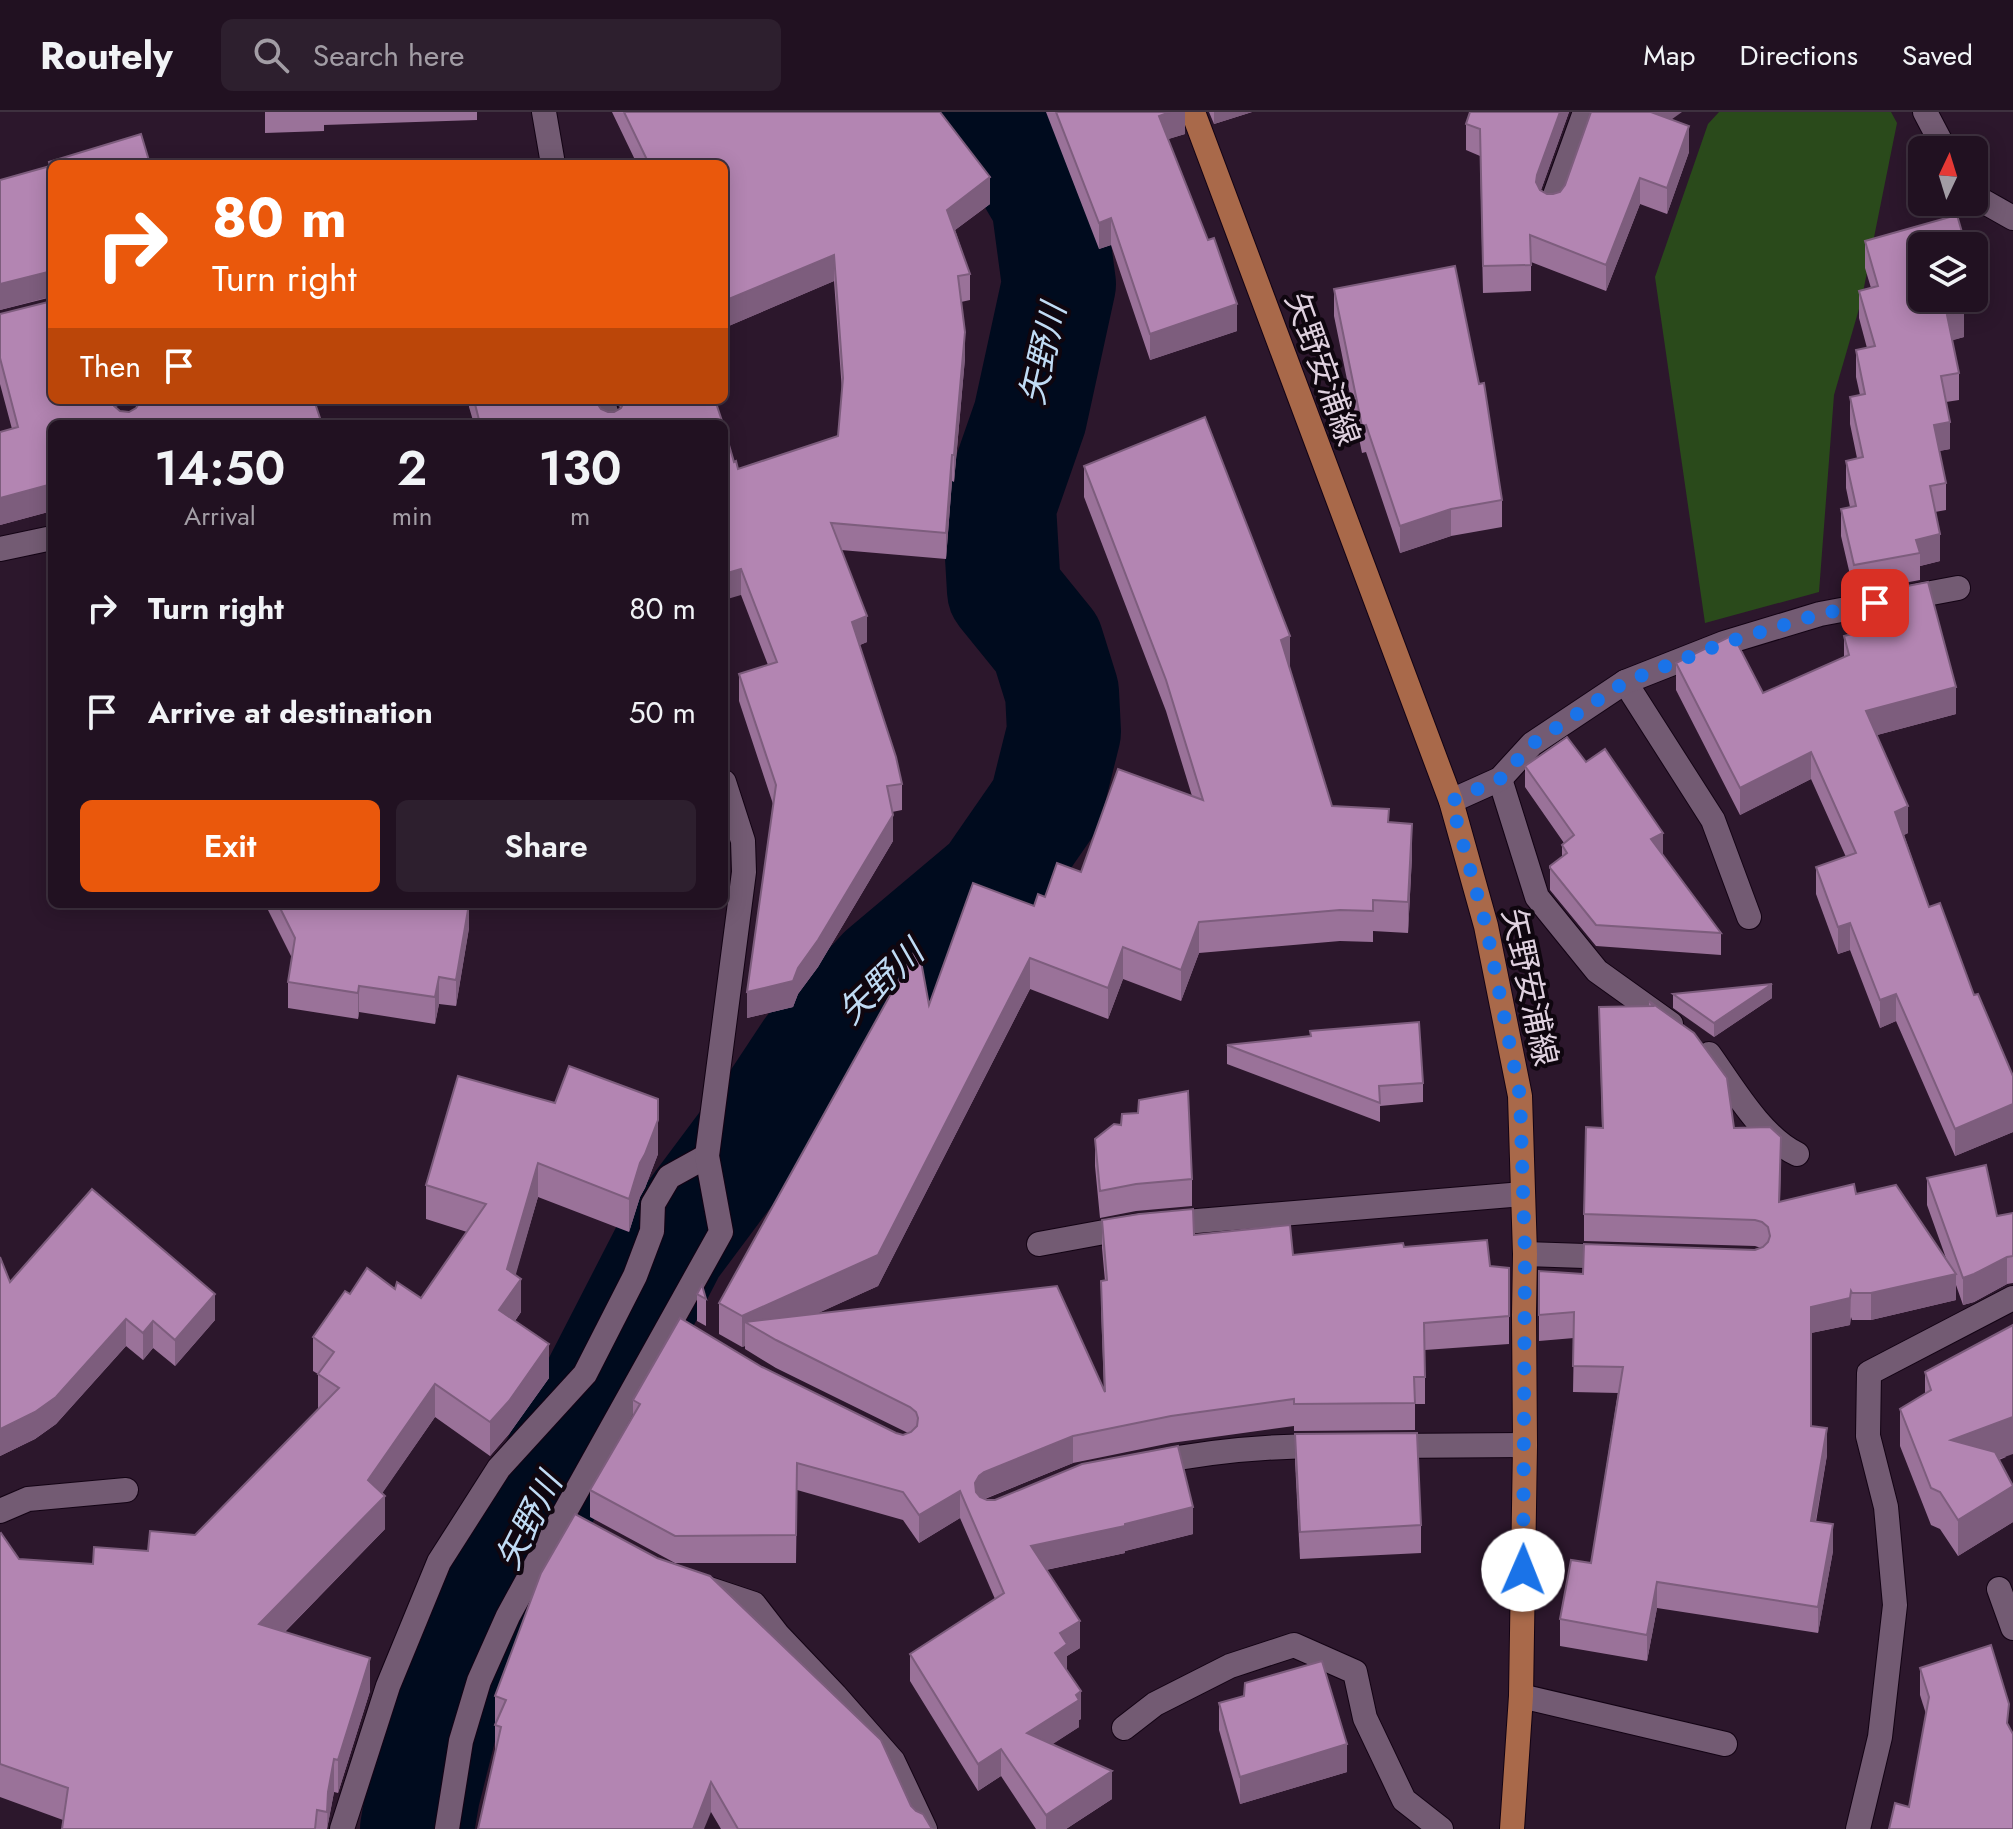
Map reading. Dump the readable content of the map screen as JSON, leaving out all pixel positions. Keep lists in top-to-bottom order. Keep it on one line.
{"streets":{"main road":["矢野安浦線"]},"water":["矢野川"],"north":"top","page":{"header":"Routely","search":"Search here","nav":["Map","Directions","Saved"],"turn":["80 m","Turn right"],"then":"Then","eta":["14:50","Arrival","2","min","130","m"],"list":[{"name":"Turn right","value":"80 m"},{"name":"Arrive at destination","value":"50 m"}],"buttons":["Exit","Share"]}}
